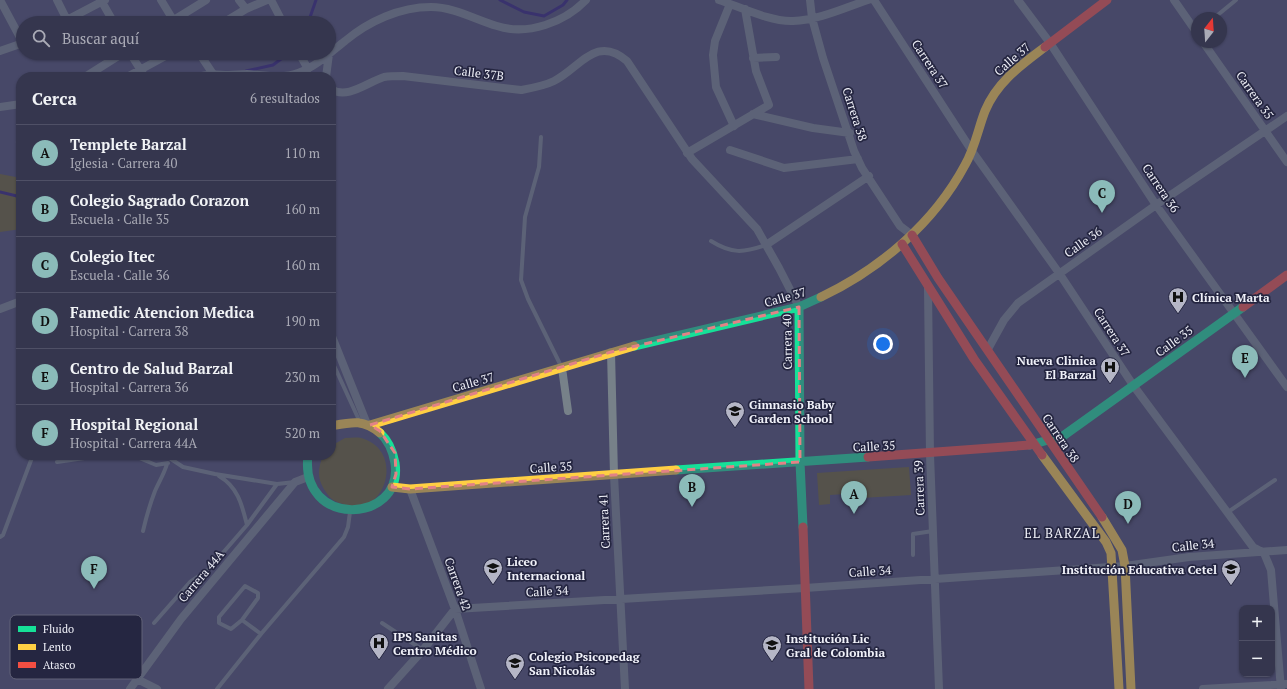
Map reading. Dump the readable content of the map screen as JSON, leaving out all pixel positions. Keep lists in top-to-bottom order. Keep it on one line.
{"streets":{"street":["Calle 37","Carrera 37","Calle 37B","Carrera 35","Carrera 38","Carrera 36","Calle 36","Calle 35","Carrera 40","Carrera 39","Carrera 41","Calle 34","Carrera 44A","Carrera 42"]},"crossings":[["Calle 37","Carrera 37"],["Calle 37","Carrera 38"],["Calle 37","Carrera 36"],["Calle 37","Carrera 40"],["Calle 37","Carrera 41"],["Carrera 37","Calle 36"],["Carrera 37","Calle 35"],["Carrera 37","Calle 34"],["Calle 37B","Carrera 40"],["Carrera 35","Calle 36"],["Carrera 38","Calle 36"],["Carrera 38","Calle 35"],["Carrera 38","Carrera 39"],["Carrera 38","Calle 34"],["Carrera 36","Calle 36"],["Carrera 36","Calle 35"],["Calle 35","Carrera 40"],["Calle 35","Carrera 39"],["Calle 35","Carrera 41"],["Calle 35","Carrera 42"],["Carrera 40","Calle 34"],["Carrera 39","Calle 34"],["Carrera 41","Calle 34"],["Calle 34","Carrera 42"]],"districts":["EL BARZAL"],"places":{"hospital":["Clínica Marta","Nueva Clinica El Barzal","IPS Sanitas Centro Médico"],"school or university":["Gimnasio Baby Garden School","Liceo Internacional","Institución Educativa Cetel","Institución Lic Gral de Colombia","Colegio Psicopedag San Nicolás"]},"legend":["Fluido","Lento","Atasco"],"north":"top","page":{"search":"Buscar aquí","heading":["Cerca","6 resultados"],"list":[{"mark":"A","name":"Templete Barzal","note":"Iglesia · Carrera 40","value":"110 m"},{"mark":"B","name":"Colegio Sagrado Corazon","note":"Escuela · Calle 35","value":"160 m"},{"mark":"C","name":"Colegio Itec","note":"Escuela · Calle 36","value":"160 m"},{"mark":"D","name":"Famedic Atencion Medica","note":"Hospital · Carrera 38","value":"190 m"},{"mark":"E","name":"Centro de Salud Barzal","note":"Hospital · Carrera 36","value":"230 m"},{"mark":"F","name":"Hospital Regional","note":"Hospital · Carrera 44A","value":"520 m"}],"pins":["C","E","B","A","D","F"],"map_buttons":["+","−"]}}
